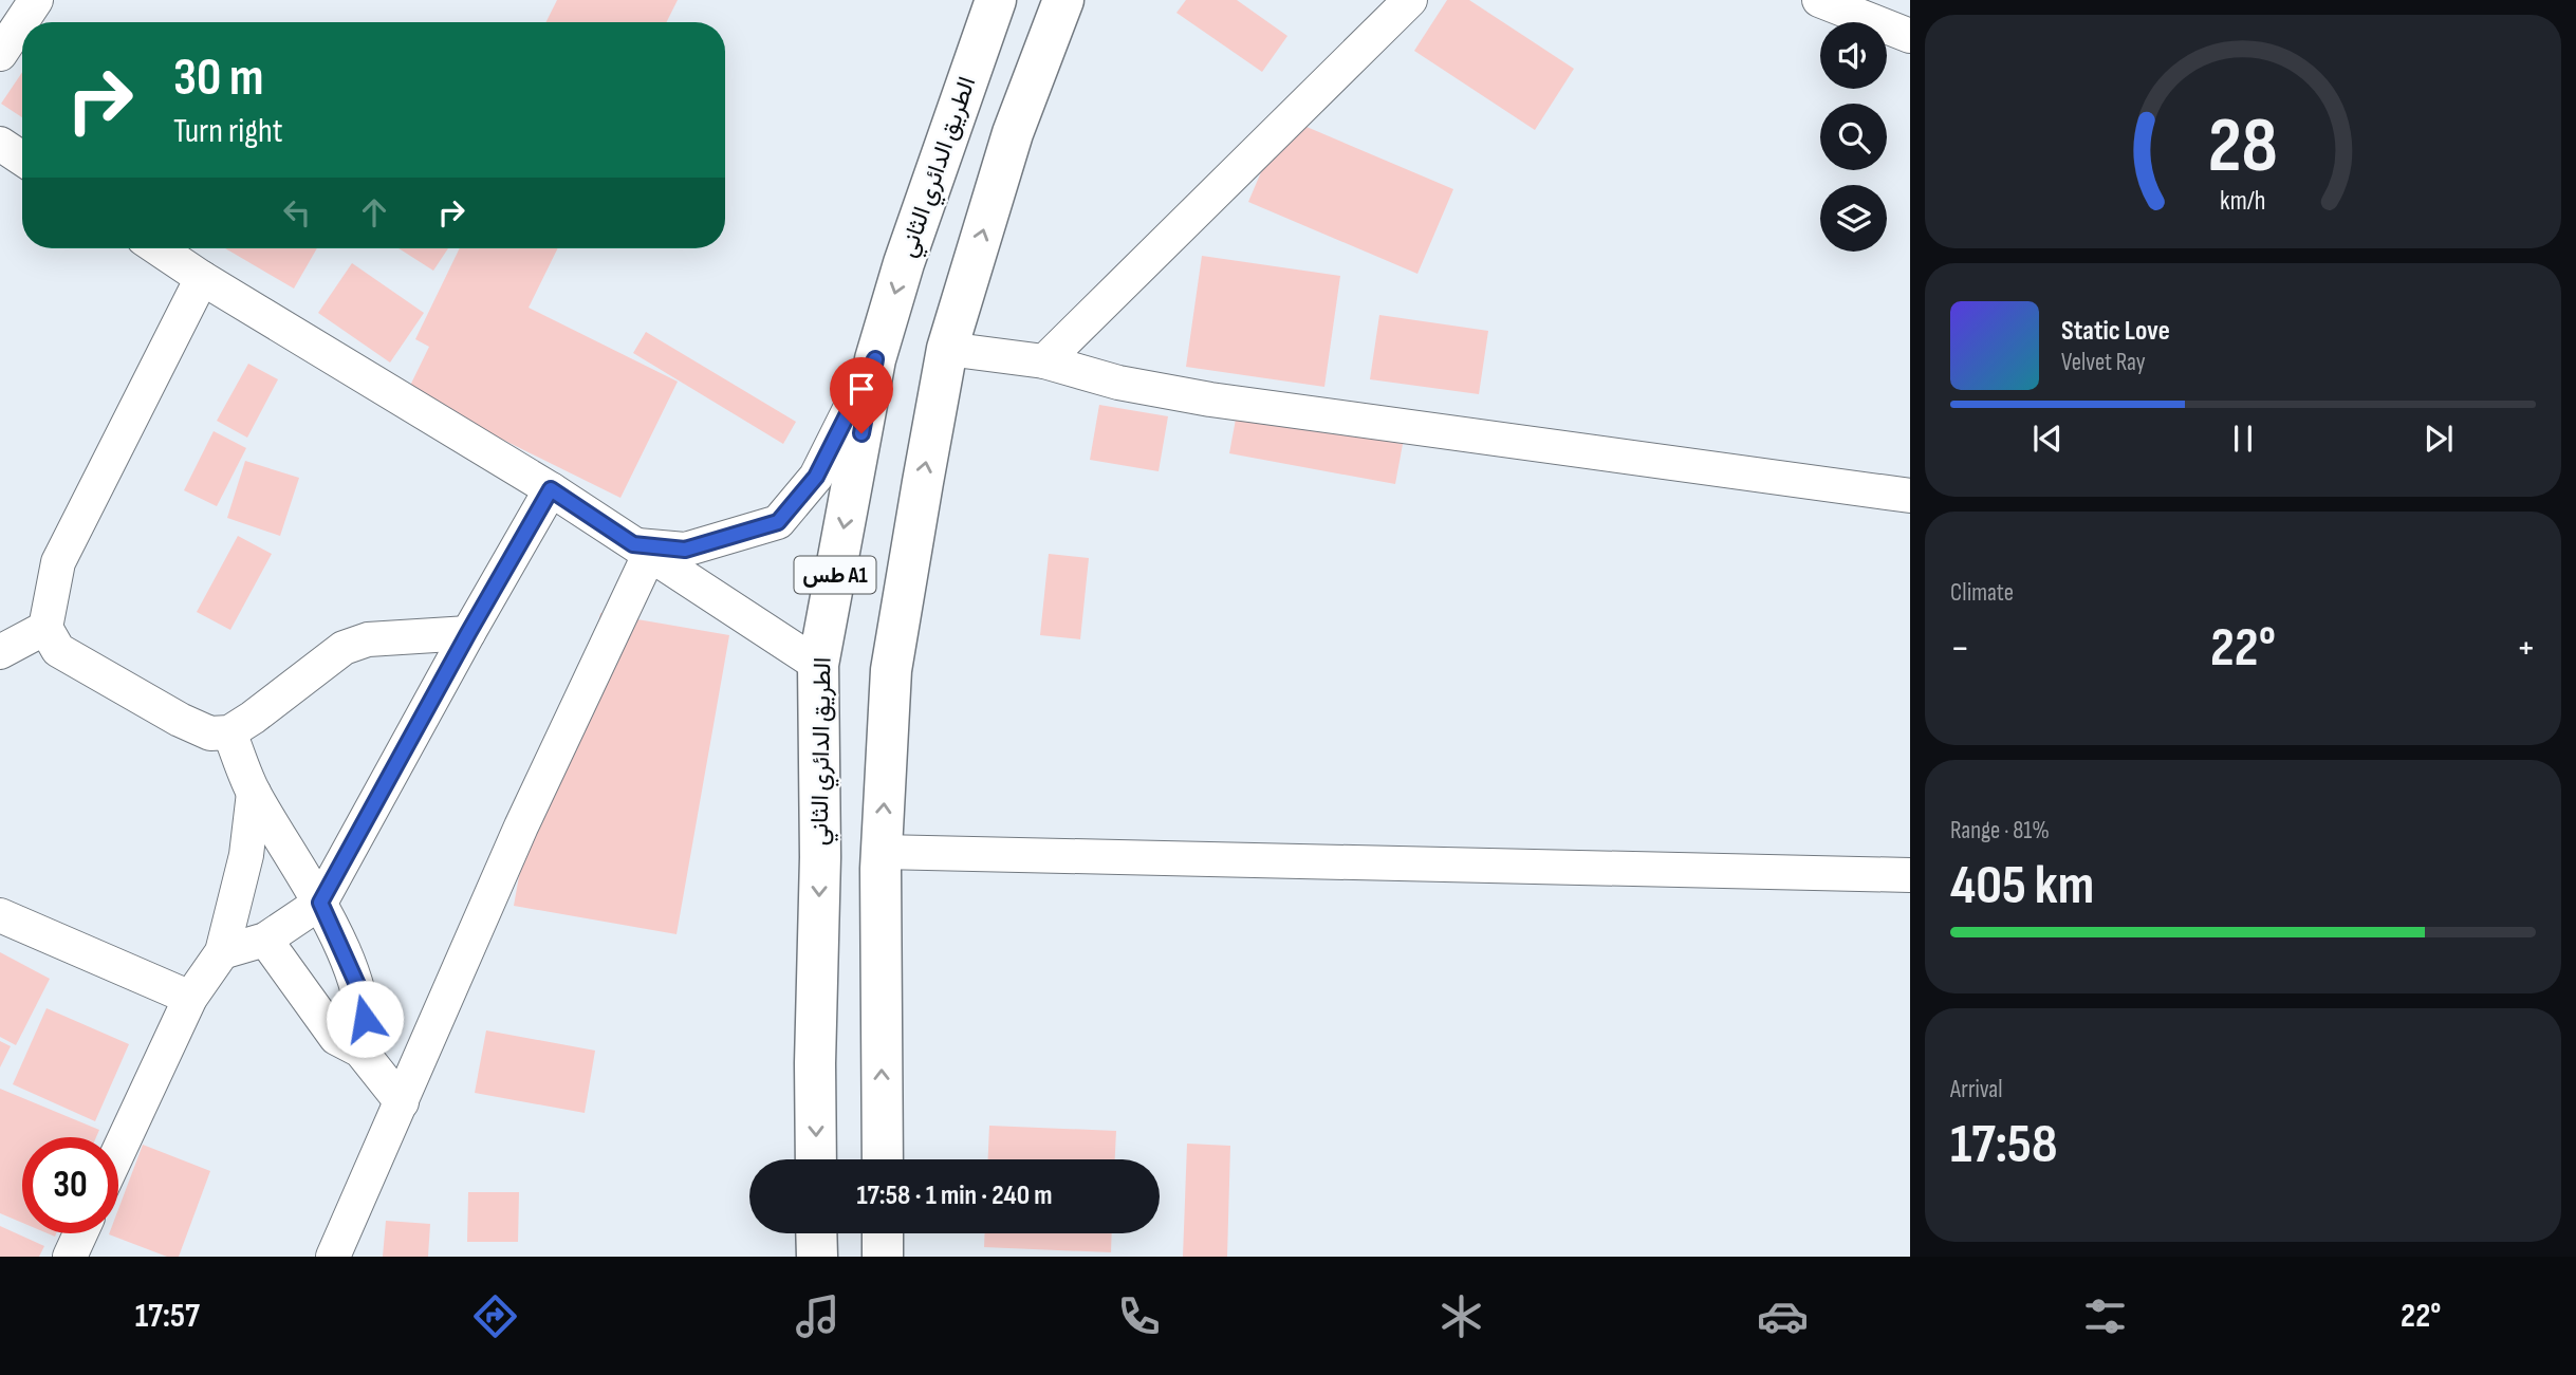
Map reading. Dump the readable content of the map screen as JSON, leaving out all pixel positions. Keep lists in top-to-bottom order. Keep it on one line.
{"streets":{"highway":["الطريق الدائري الثاني","طس A1"]},"page":{"turn":["30 m","Turn right"],"song":["Static Love","Velvet Ray"],"tile":["Climate",["Range · 81%","405 km"],["Arrival","17:58"]],"heat":["−","22°","+"],"limit":"30","trip":"17:58 · 1 min · 240 m","tabs":["17:57","22°"],"gauge":["28","km/h"]}}
